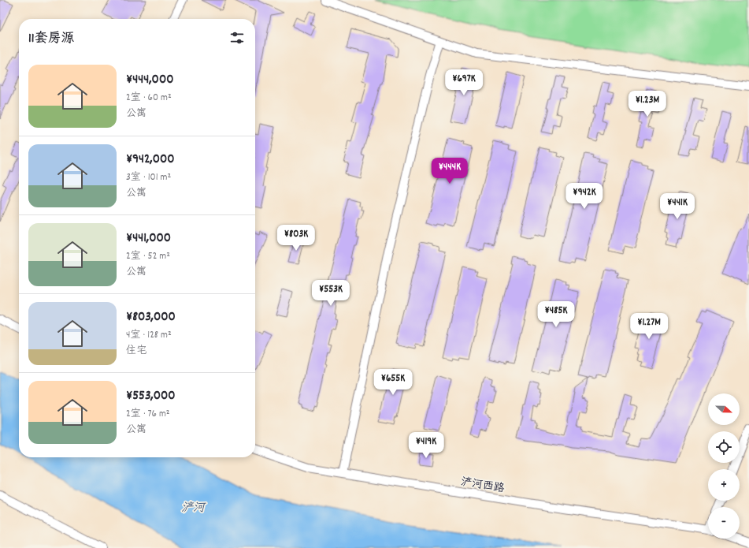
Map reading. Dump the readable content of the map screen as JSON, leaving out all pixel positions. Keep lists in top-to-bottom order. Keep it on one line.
{"streets":{"street":["浐河西路"]},"water":["浐河"],"north":"right","page":{"heading":"11套房源","list":[{"name":"¥444,000","note":"2室 · 60 m² · 公寓"},{"name":"¥942,000","note":"3室 · 101 m² · 公寓"},{"name":"¥441,000","note":"2室 · 52 m² · 公寓"},{"name":"¥803,000","note":"4室 · 128 m² · 住宅"},{"name":"¥553,000","note":"2室 · 76 m² · 公寓"}],"price":["¥697K","¥1.23M","¥444K","¥942K","¥441K","¥803K","¥553K","¥485K","¥1.27M","¥655K","¥419K"],"map_buttons":["+","−"]}}
